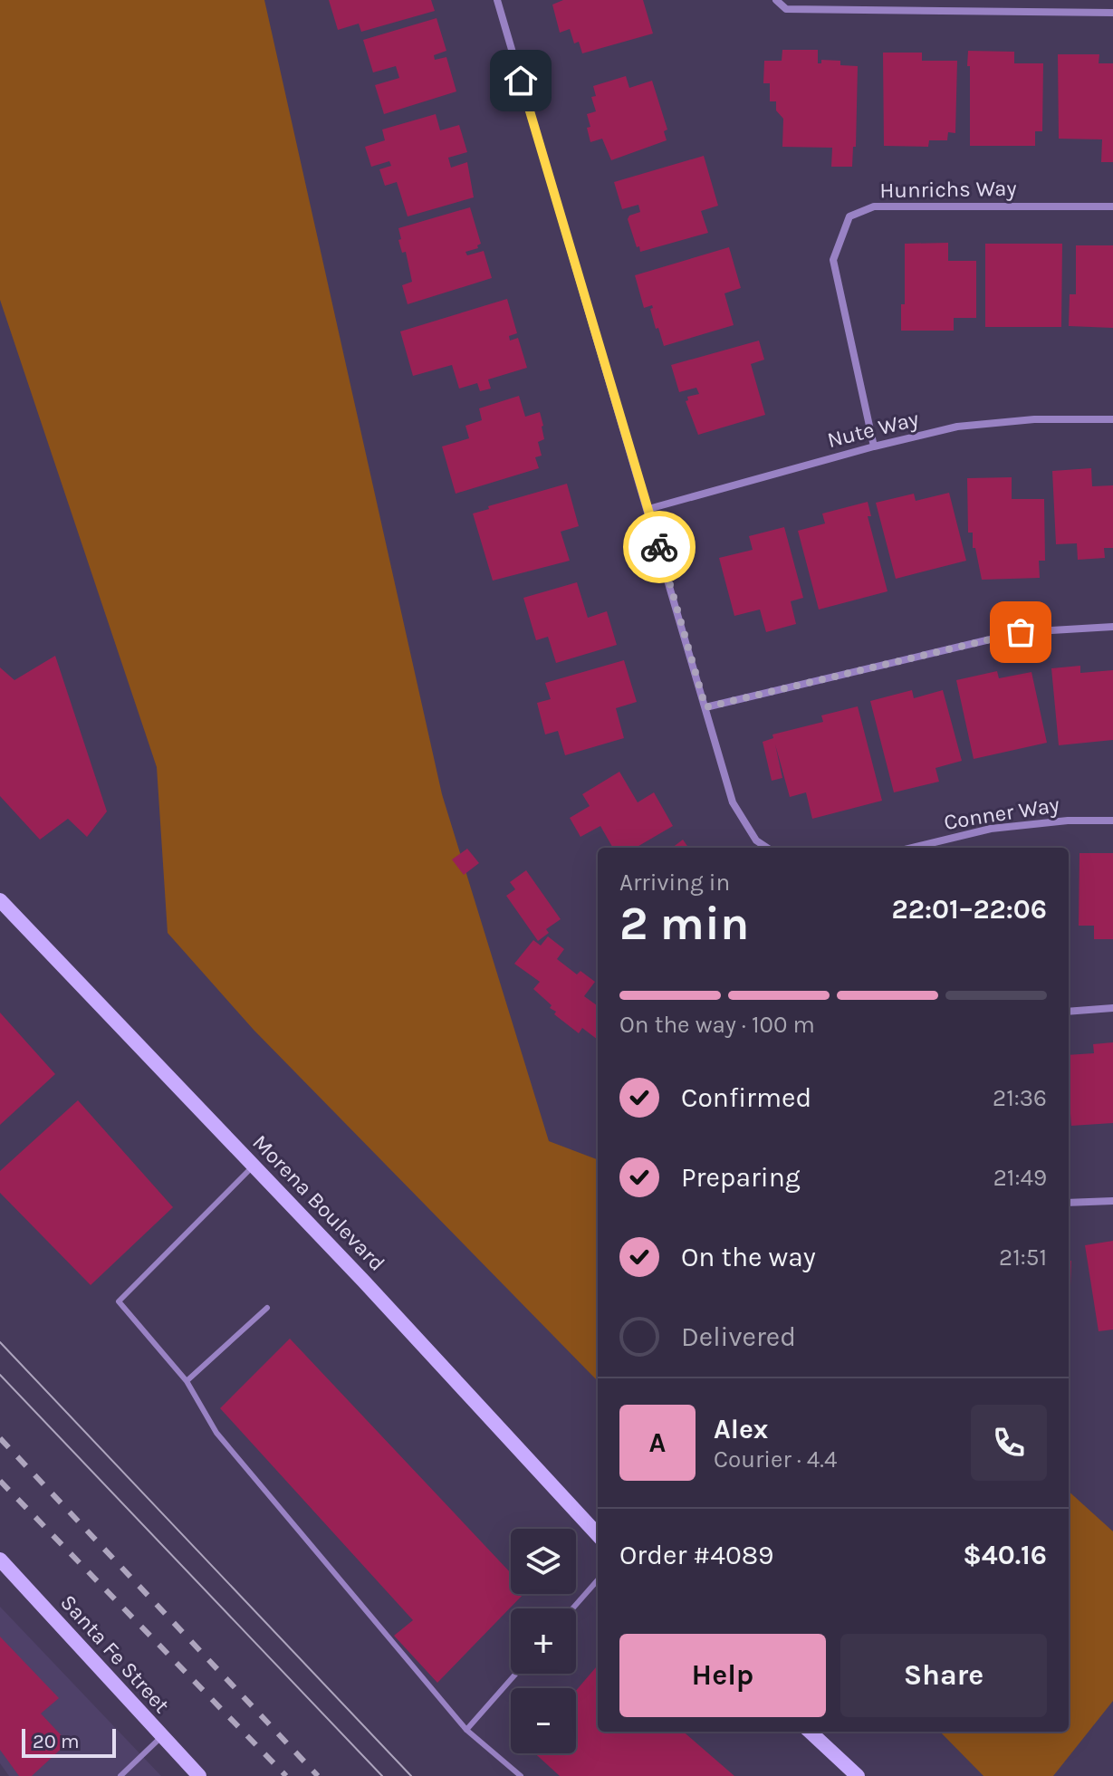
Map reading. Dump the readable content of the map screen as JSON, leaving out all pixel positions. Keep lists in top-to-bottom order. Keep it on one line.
{"streets":{"main road":["Morena Boulevard","Santa Fe Street"],"street":["Hunrichs Way","Nute Way","Conner Way"]},"crossings":[["Hunrichs Way","Nute Way"]],"scale_bar":"20 m","page":{"heading":["2 min","Arriving in","22:01–22:06"],"panel":["Alex","Courier · 4.4","Order #4089","$40.16"],"bar":"On the way · 100 m","list":[["Confirmed","21:36"],["Preparing","21:49"],["On the way","21:51"],"Delivered"],"round":"A","map_buttons":["+","−"],"buttons":["Help","Share"],"scale":"20 m"}}
